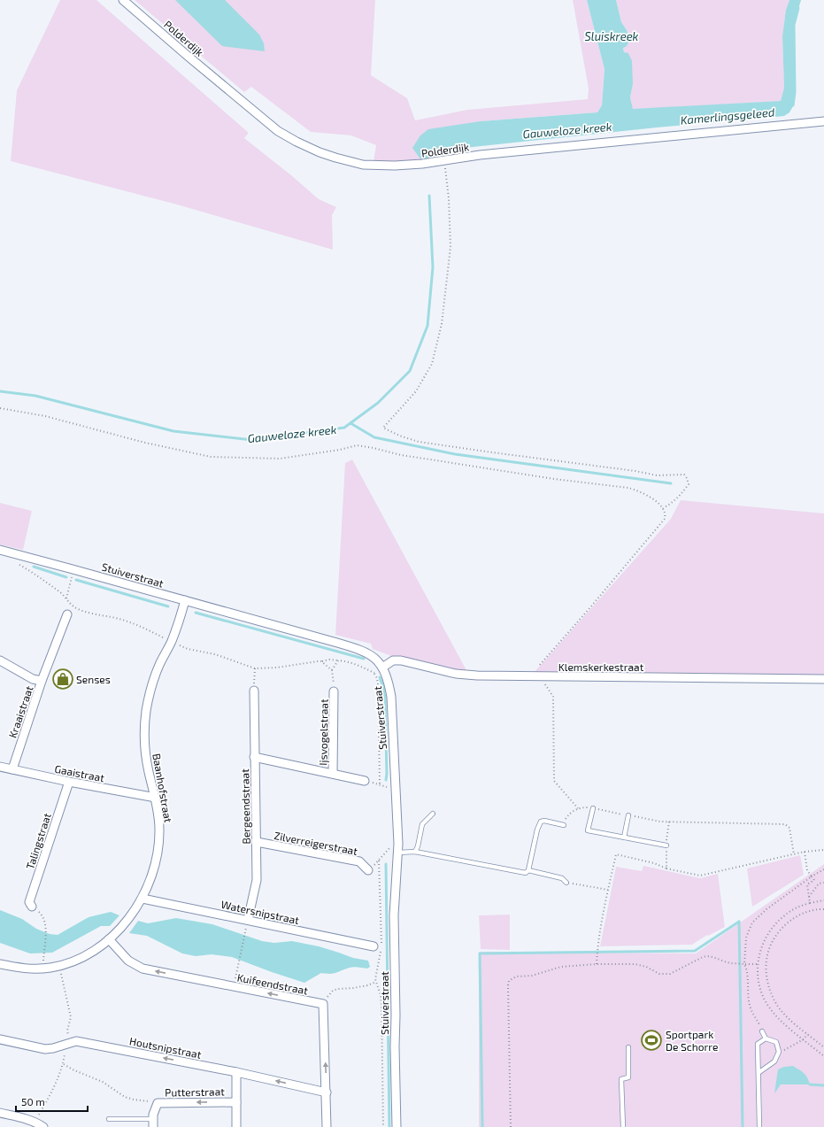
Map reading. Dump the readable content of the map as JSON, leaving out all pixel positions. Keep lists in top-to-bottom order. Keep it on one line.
{"streets":{"street":["Polderdijk","Stuiverstraat","Klemskerkestraat","Kraaistraat","Ijsvogelstraat","Gaaistraat","Baanhofstraat","Bergeendstraat","Talingstraat","Zilverreigerstraat","Watersnipstraat","Kuifeendstraat","Houtsnipstraat","Putterstraat"]},"crossings":[["Stuiverstraat","Klemskerkestraat"],["Stuiverstraat","Baanhofstraat"],["Kraaistraat","Gaaistraat"],["Ijsvogelstraat","Bergeendstraat"],["Gaaistraat","Baanhofstraat"],["Gaaistraat","Talingstraat"],["Baanhofstraat","Watersnipstraat"],["Baanhofstraat","Kuifeendstraat"],["Bergeendstraat","Zilverreigerstraat"],["Bergeendstraat","Watersnipstraat"]],"one_way":["Kuifeendstraat","Houtsnipstraat","Putterstraat"],"water":["Sluiskreek","Kamerlingsgeleed","Gauweloze kreek"],"places":{"shop":["Senses"],"sports":["Sportpark De Schorre"]},"scale_bar":"50 m"}
